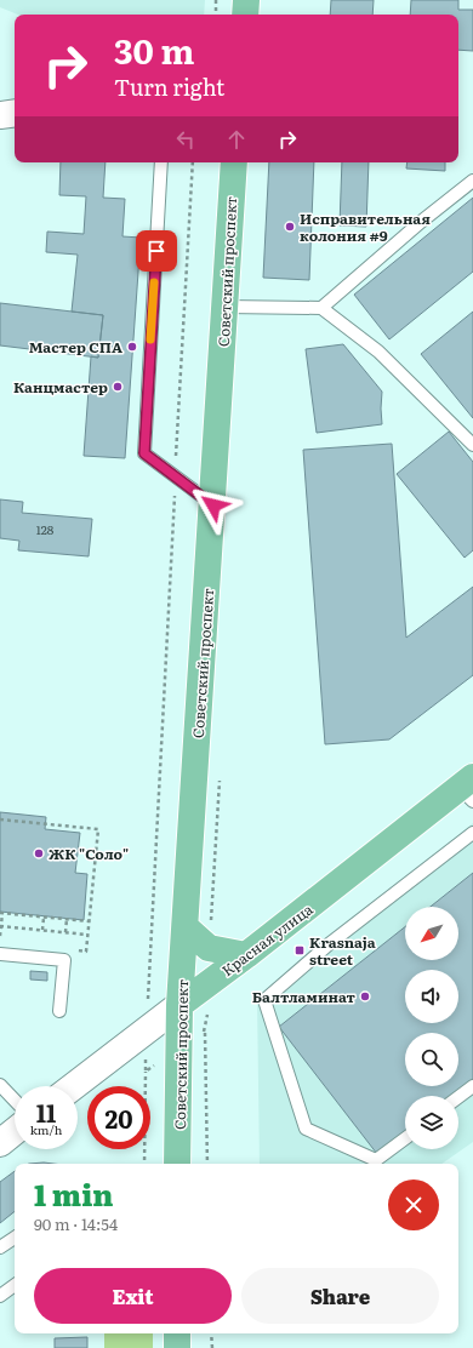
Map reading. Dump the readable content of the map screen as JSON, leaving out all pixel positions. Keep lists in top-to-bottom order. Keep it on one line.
{"streets":{"main road":["Советский проспект","Красная улица"]},"crossings":[["Советский проспект","Красная улица"]],"places":{"other":["Исправительная колония #9","Мастер СПА","Канцмастер","ЖК \"Соло\"","Балтламинат"],"transit":["Krasnaja street"]},"house_numbers":["128"],"north":"bottom left","page":{"turn":["30 m","Turn right"],"speed":"11 km/h","limit":"20","heading":["1 min","90 m · 14:54"],"buttons":["Exit","Share"]}}
